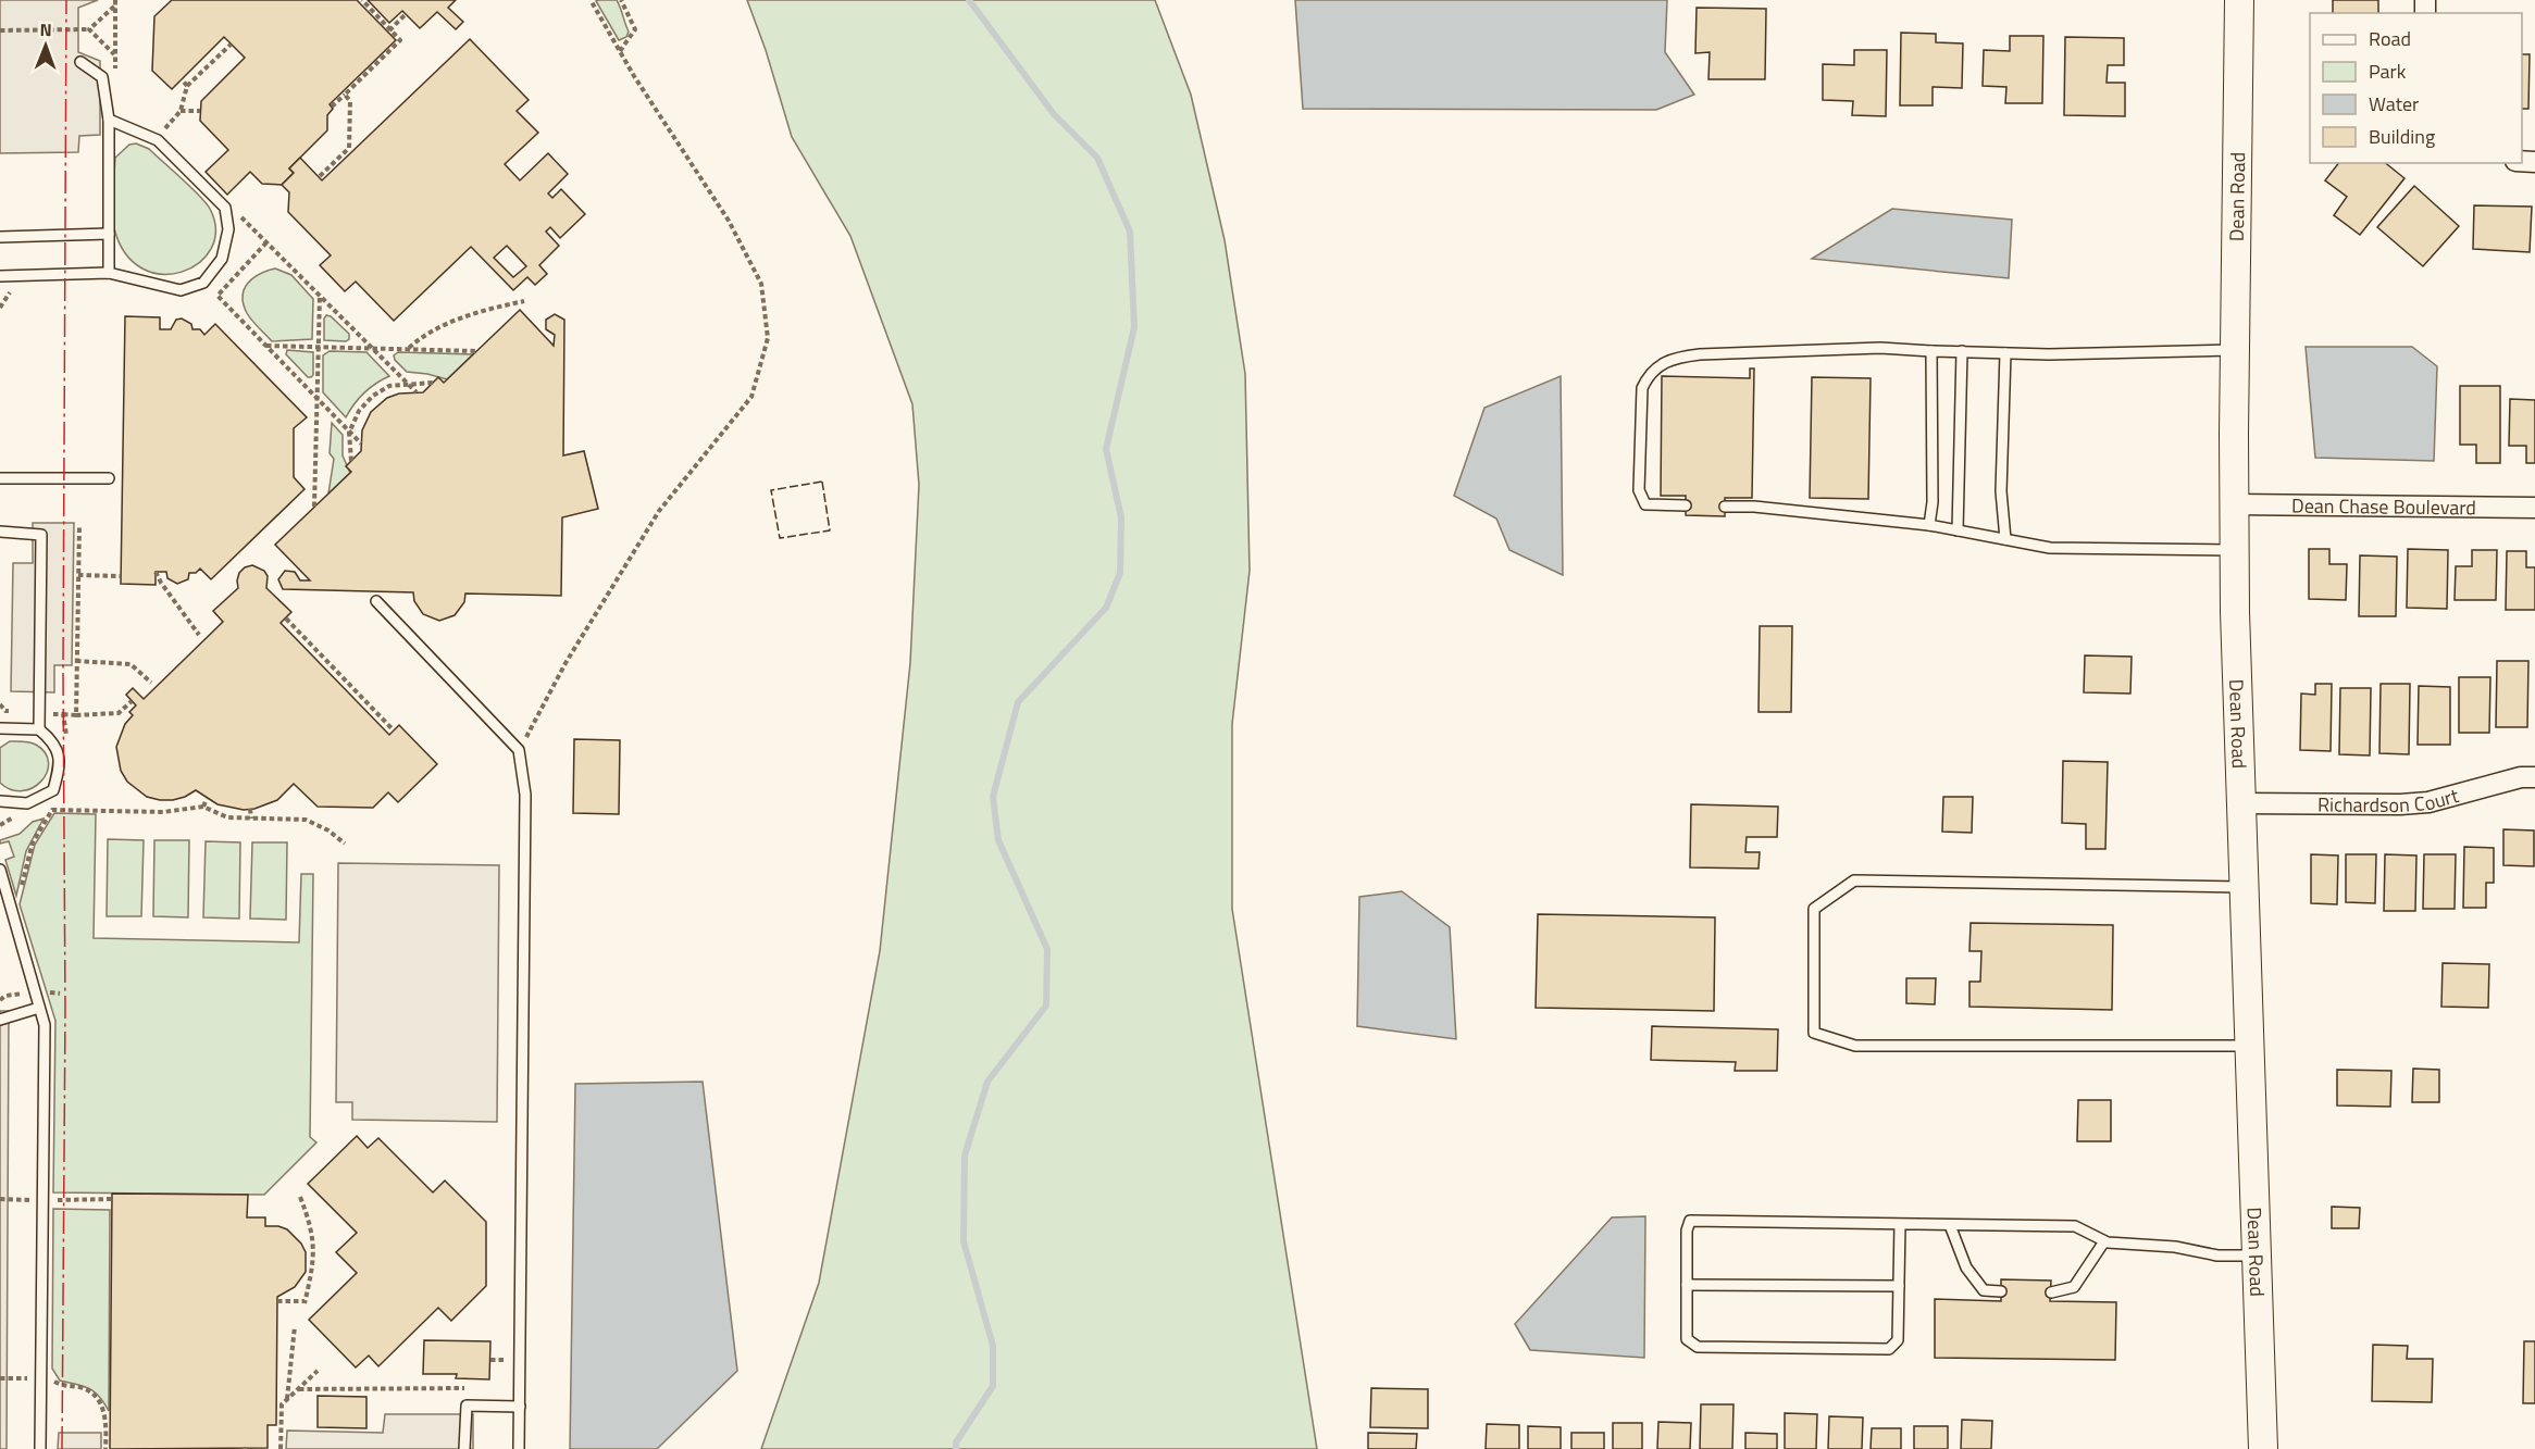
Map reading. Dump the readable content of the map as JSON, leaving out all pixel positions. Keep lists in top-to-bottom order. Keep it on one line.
{"streets":{"main road":["Dean Road"],"street":["Dean Chase Boulevard","Richardson Court"]},"crossings":[["Dean Road","Dean Chase Boulevard"],["Dean Road","Richardson Court"]],"legend":["Road","Park","Water","Building"],"north":"top"}
